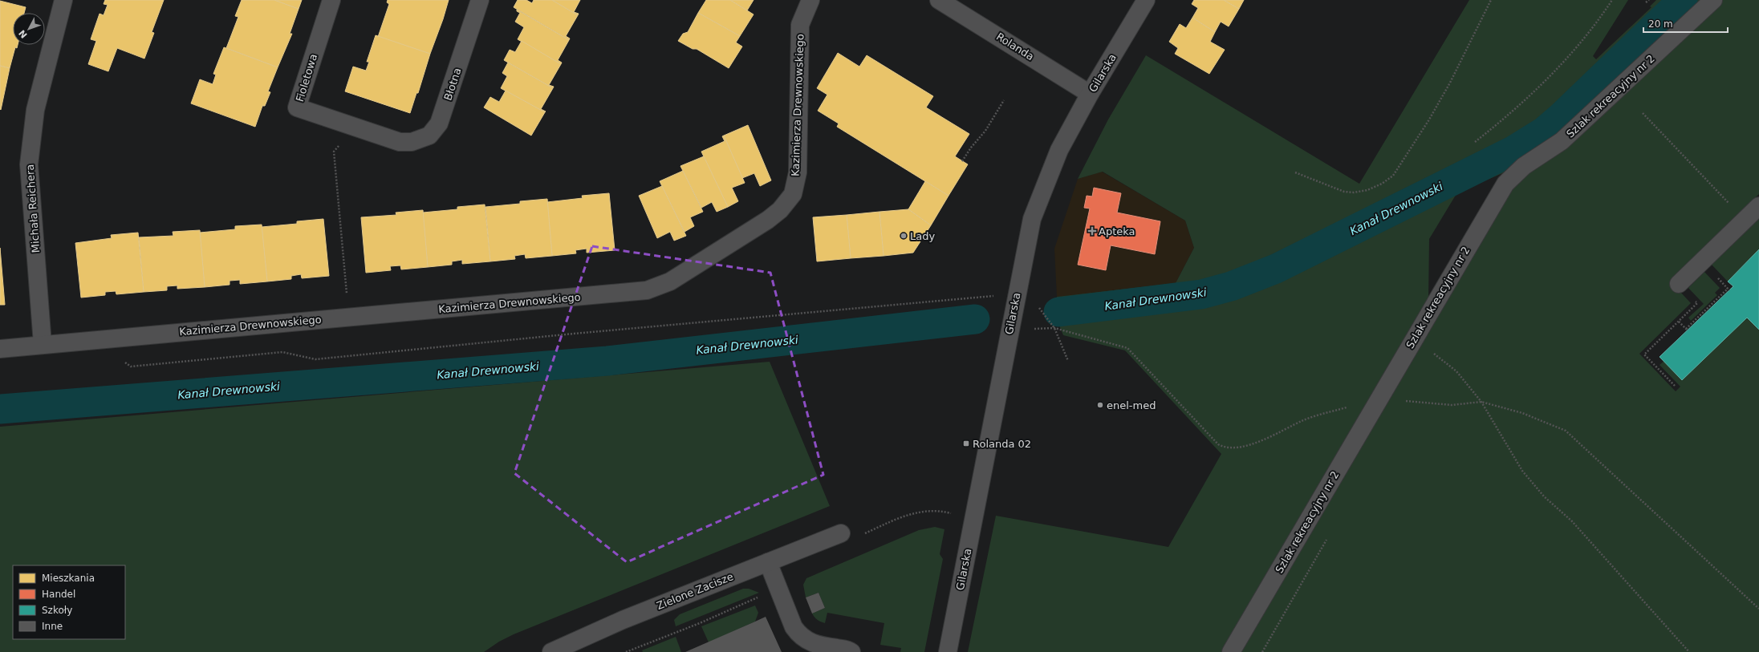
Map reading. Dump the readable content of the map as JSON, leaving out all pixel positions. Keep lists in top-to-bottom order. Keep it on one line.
{"streets":{"street":["Rolanda","Gilarska","Fioletowa","Błotna","Szlak rekreacyjny nr 2","Kazimierza Drewnowskiego","Michała Reichera","Zielone Zacisze"]},"crossings":[["Rolanda","Gilarska"],["Fioletowa","Błotna"],["Kazimierza Drewnowskiego","Michała Reichera"]],"water":["Kanał Drewnowski"],"places":{"health":["Apteka"],"other":["Lady","enel-med"],"transit":["Rolanda 02"]},"legend":["Mieszkania","Handel","Szkoły","Inne"],"scale_bar":"20 m","north":"bottom left"}
